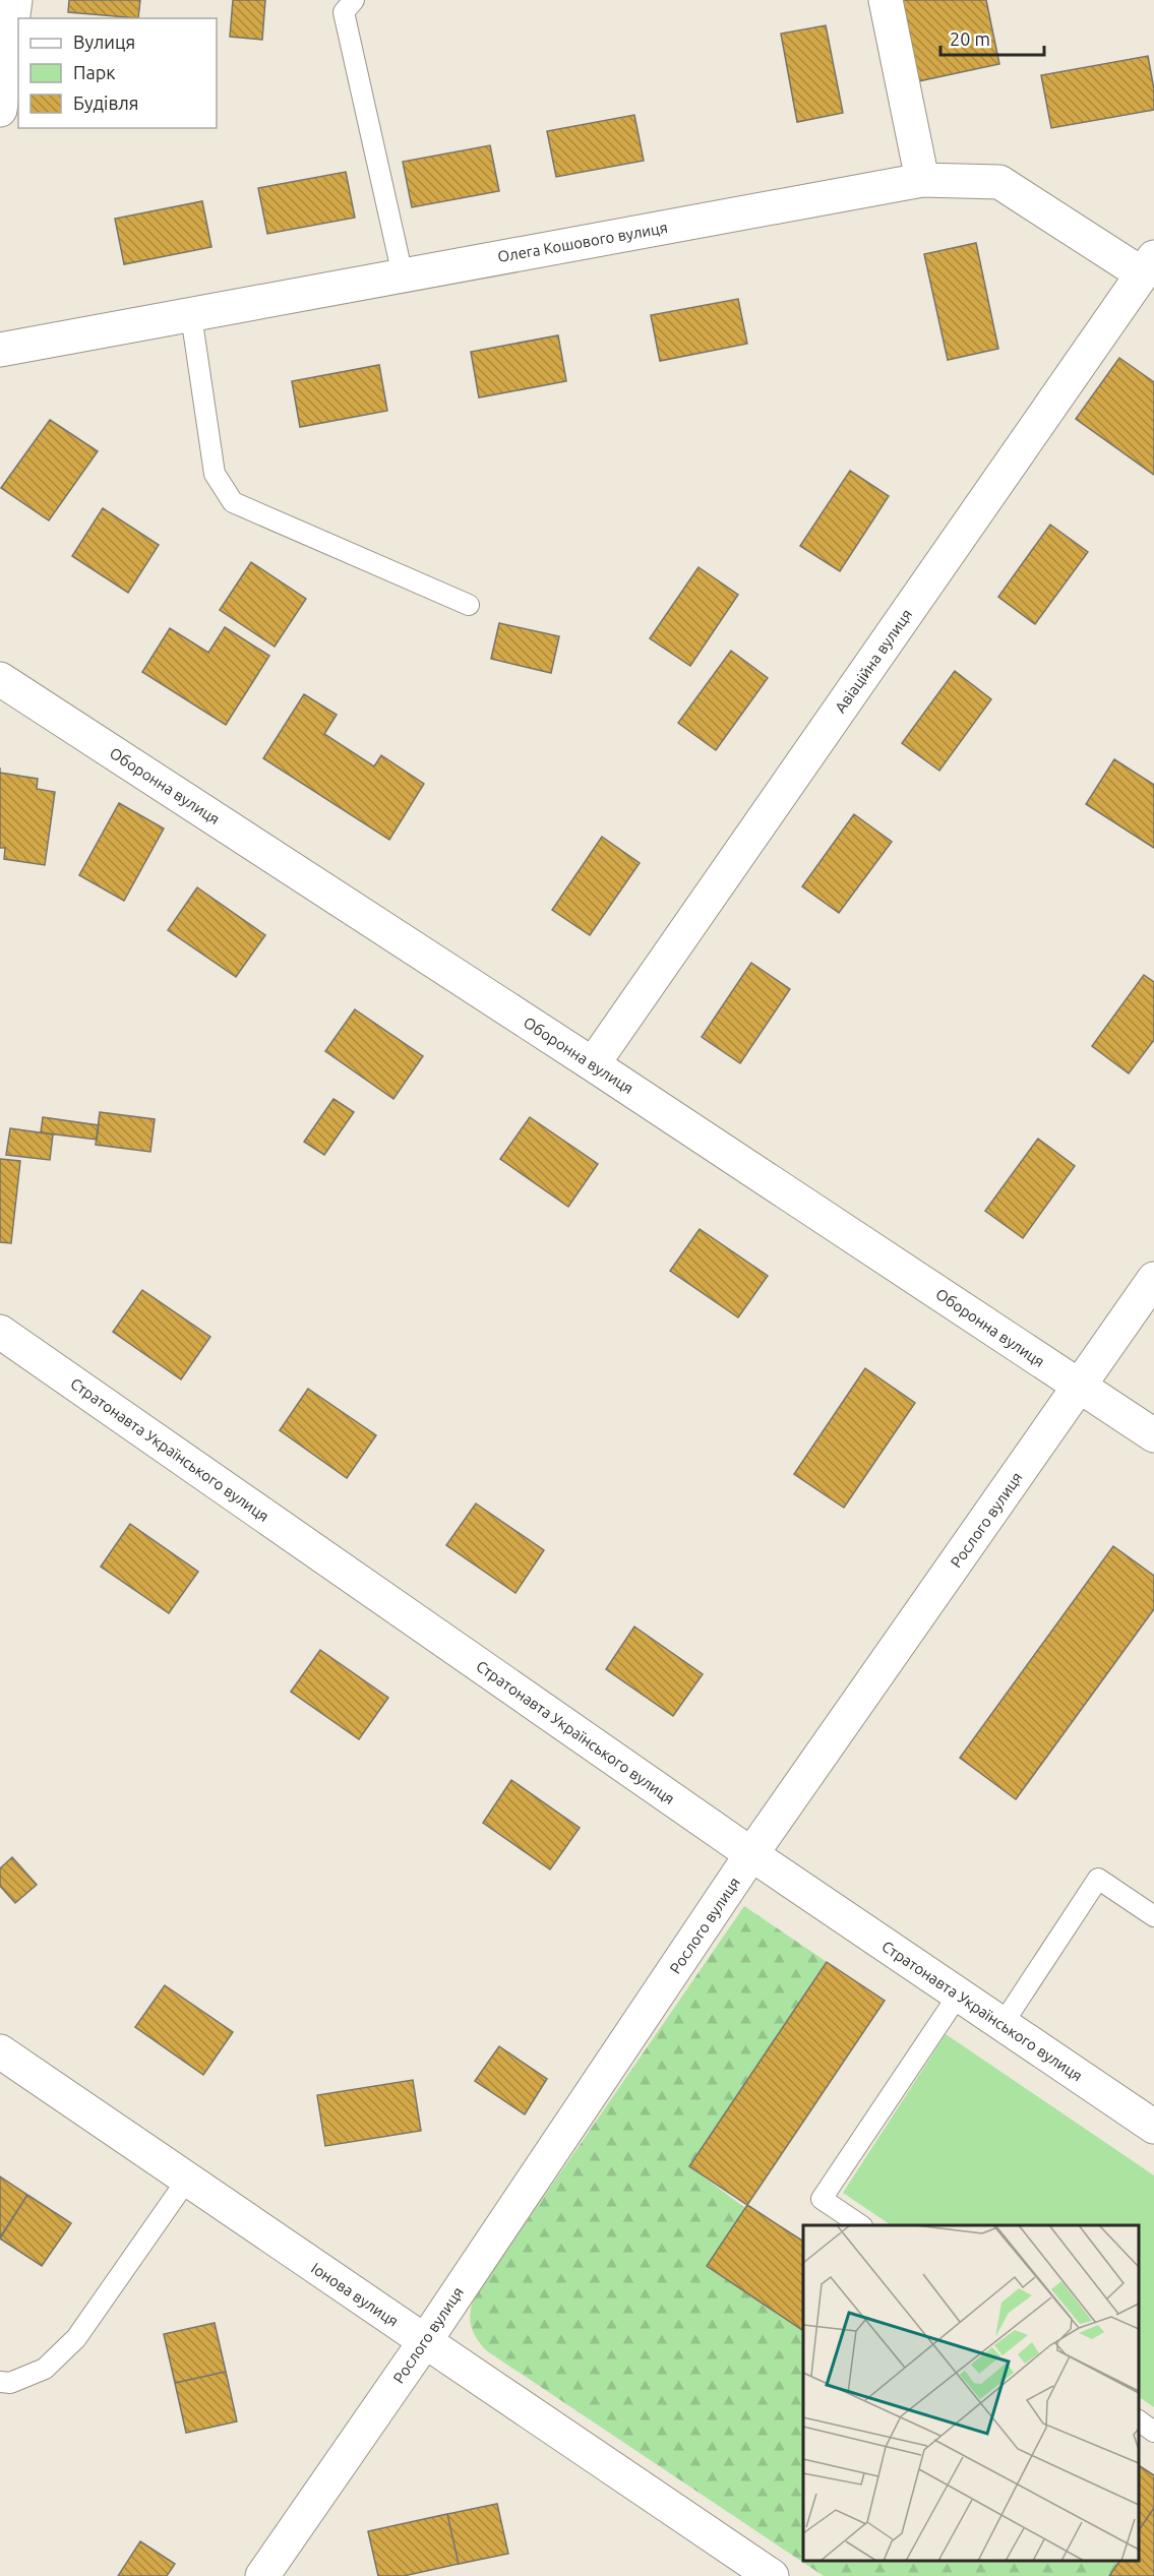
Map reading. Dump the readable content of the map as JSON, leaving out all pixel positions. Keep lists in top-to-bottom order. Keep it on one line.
{"streets":{"street":["Олега Кошового вулиця","Авіаційна вулиця","Оборонна вулиця","Стратонавта Українського вулиця","Рослого вулиця","Іонова вулиця"]},"crossings":[["Олега Кошового вулиця","Авіаційна вулиця"],["Авіаційна вулиця","Оборонна вулиця"],["Оборонна вулиця","Рослого вулиця"],["Стратонавта Українського вулиця","Рослого вулиця"],["Рослого вулиця","Іонова вулиця"]],"legend":["Вулиця","Парк","Будівля"],"scale_bar":"20 m"}
